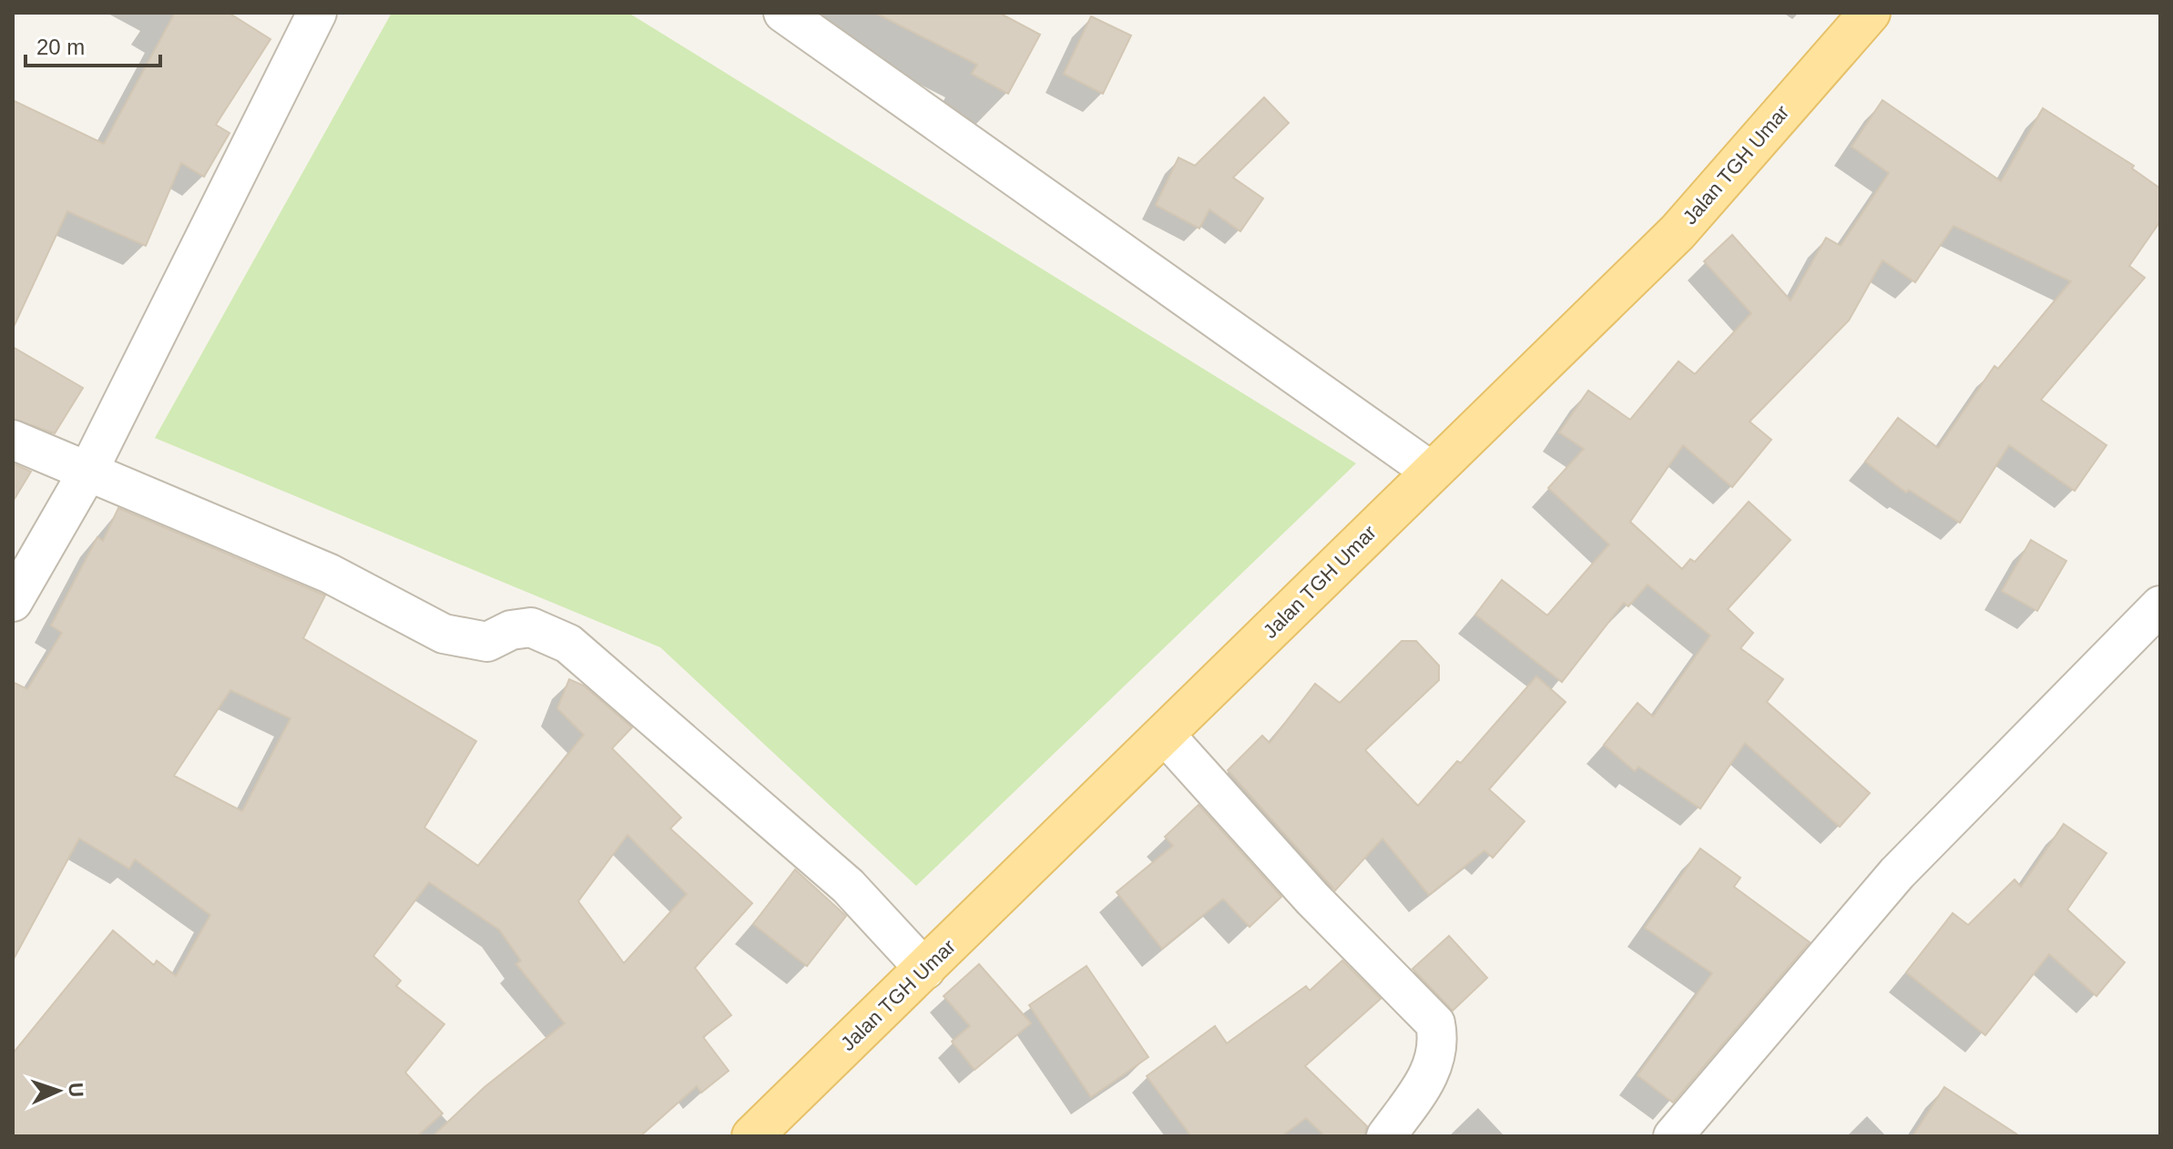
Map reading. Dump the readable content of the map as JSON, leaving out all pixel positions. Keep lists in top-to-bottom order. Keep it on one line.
{"streets":{"main road":["Jalan TGH Umar"]},"scale_bar":"20 m","north":"right"}
